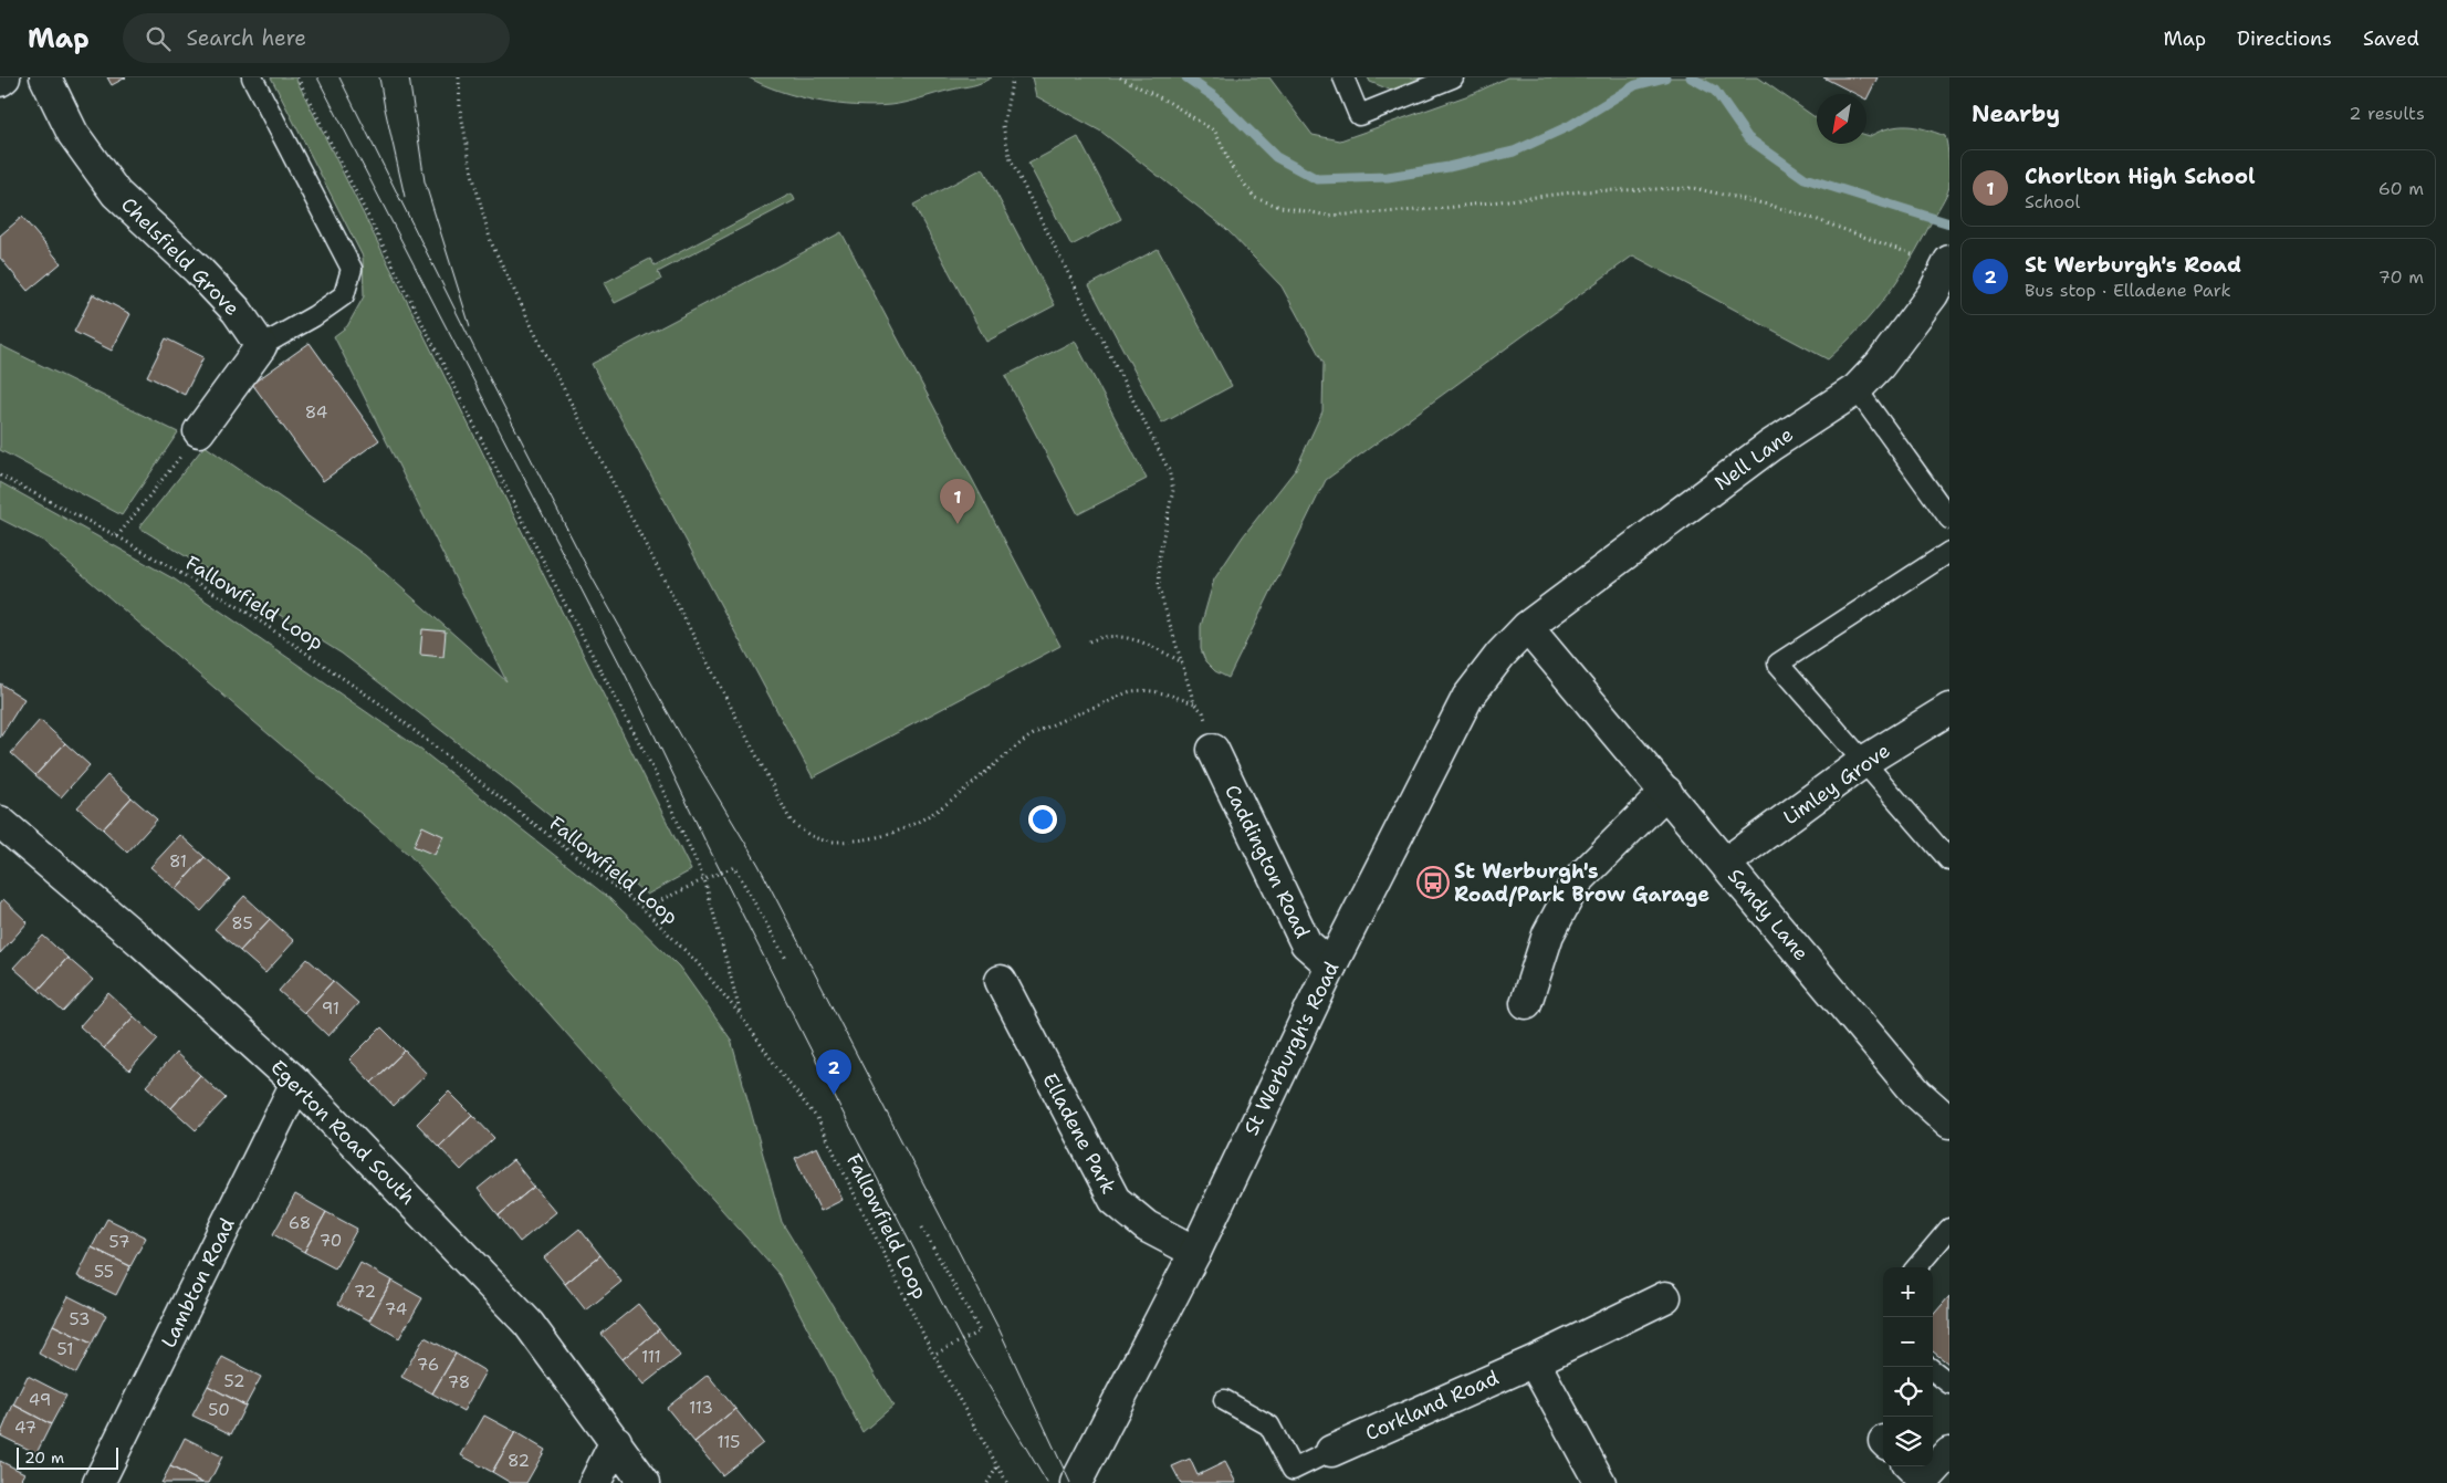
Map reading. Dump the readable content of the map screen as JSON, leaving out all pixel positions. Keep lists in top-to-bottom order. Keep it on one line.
{"streets":{"street":["Chelsfield Grove","Nell Lane","Limley Grove","Caddington Road","Sandy Lane","St Werburgh's Road","Egerton Road South","Elladene Park","Lambton Road","Corkland Road"],"path":["Fallowfield Loop"]},"crossings":[["Nell Lane","Sandy Lane"],["Nell Lane","St Werburgh's Road"],["Limley Grove","Sandy Lane"],["Caddington Road","St Werburgh's Road"],["Sandy Lane","St Werburgh's Road"],["St Werburgh's Road","Elladene Park"],["Egerton Road South","Lambton Road"]],"places":{"bus stop":["St Werburgh's Road/Park Brow Garage"]},"house_numbers":["84","81","85","91","68","70","57","55","72","74","53","51","111","76","52","78","49","113","50","47","115","82"],"scale_bar":"20 m","north":"bottom left","page":{"header":"Map","search":"Search here","nav":["Map","Directions","Saved"],"heading":["Nearby","2 results"],"list":[{"mark":"1","name":"Chorlton High School","note":"School","value":"60 m"},{"mark":"2","name":"St Werburgh's Road","note":"Bus stop · Elladene Park","value":"70 m"}],"pins":["1","2"],"map_buttons":["+","−"],"scale":"20 m"}}
